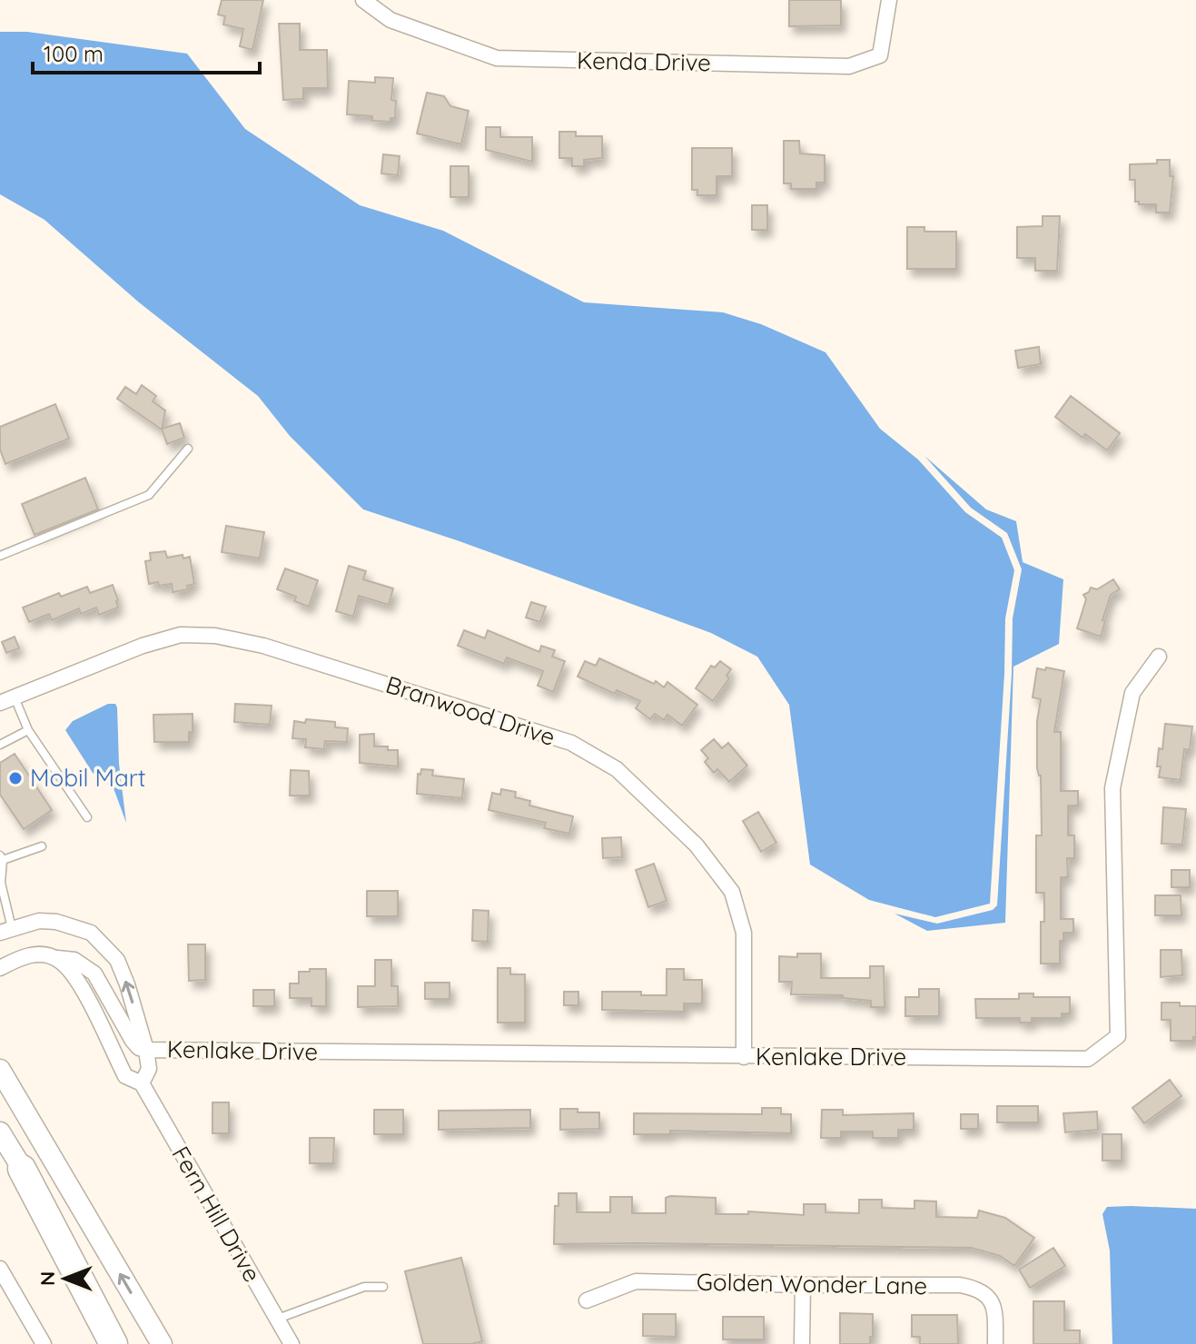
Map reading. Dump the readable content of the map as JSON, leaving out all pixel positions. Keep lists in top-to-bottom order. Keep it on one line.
{"streets":{"street":["Kenda Drive","Branwood Drive","Kenlake Drive","Fern Hill Drive","Golden Wonder Lane"]},"crossings":[["Branwood Drive","Kenlake Drive"]],"places":["Mobil Mart"],"scale_bar":"100 m","north":"left"}
